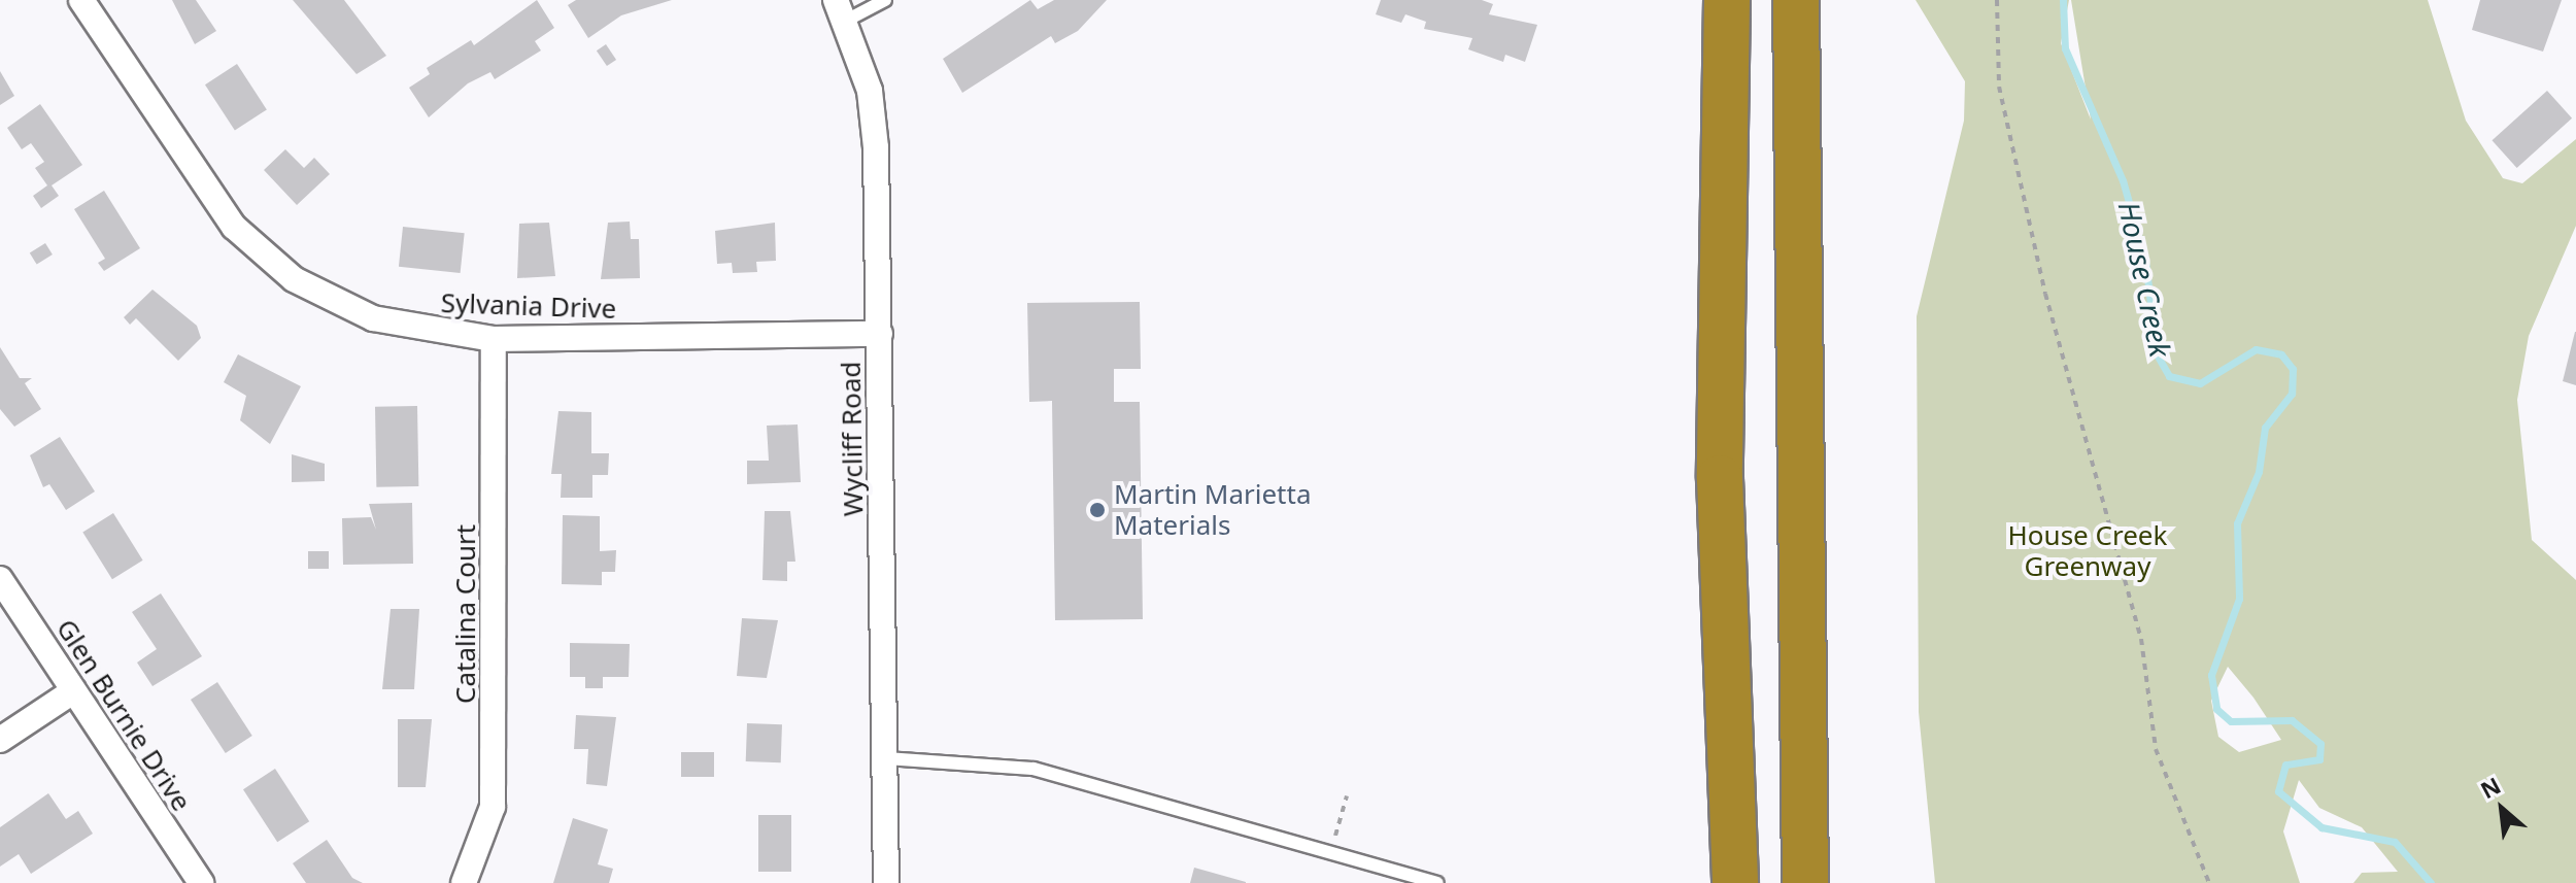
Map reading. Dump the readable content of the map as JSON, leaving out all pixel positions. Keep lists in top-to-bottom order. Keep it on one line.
{"streets":{"street":["Sylvania Drive","Wycliff Road","Catalina Court","Glen Burnie Drive"]},"crossings":[["Sylvania Drive","Wycliff Road"],["Sylvania Drive","Catalina Court"]],"water":["House Creek"],"parks":["House Creek Greenway"],"places":["Martin Marietta Materials"],"north":"top left"}
